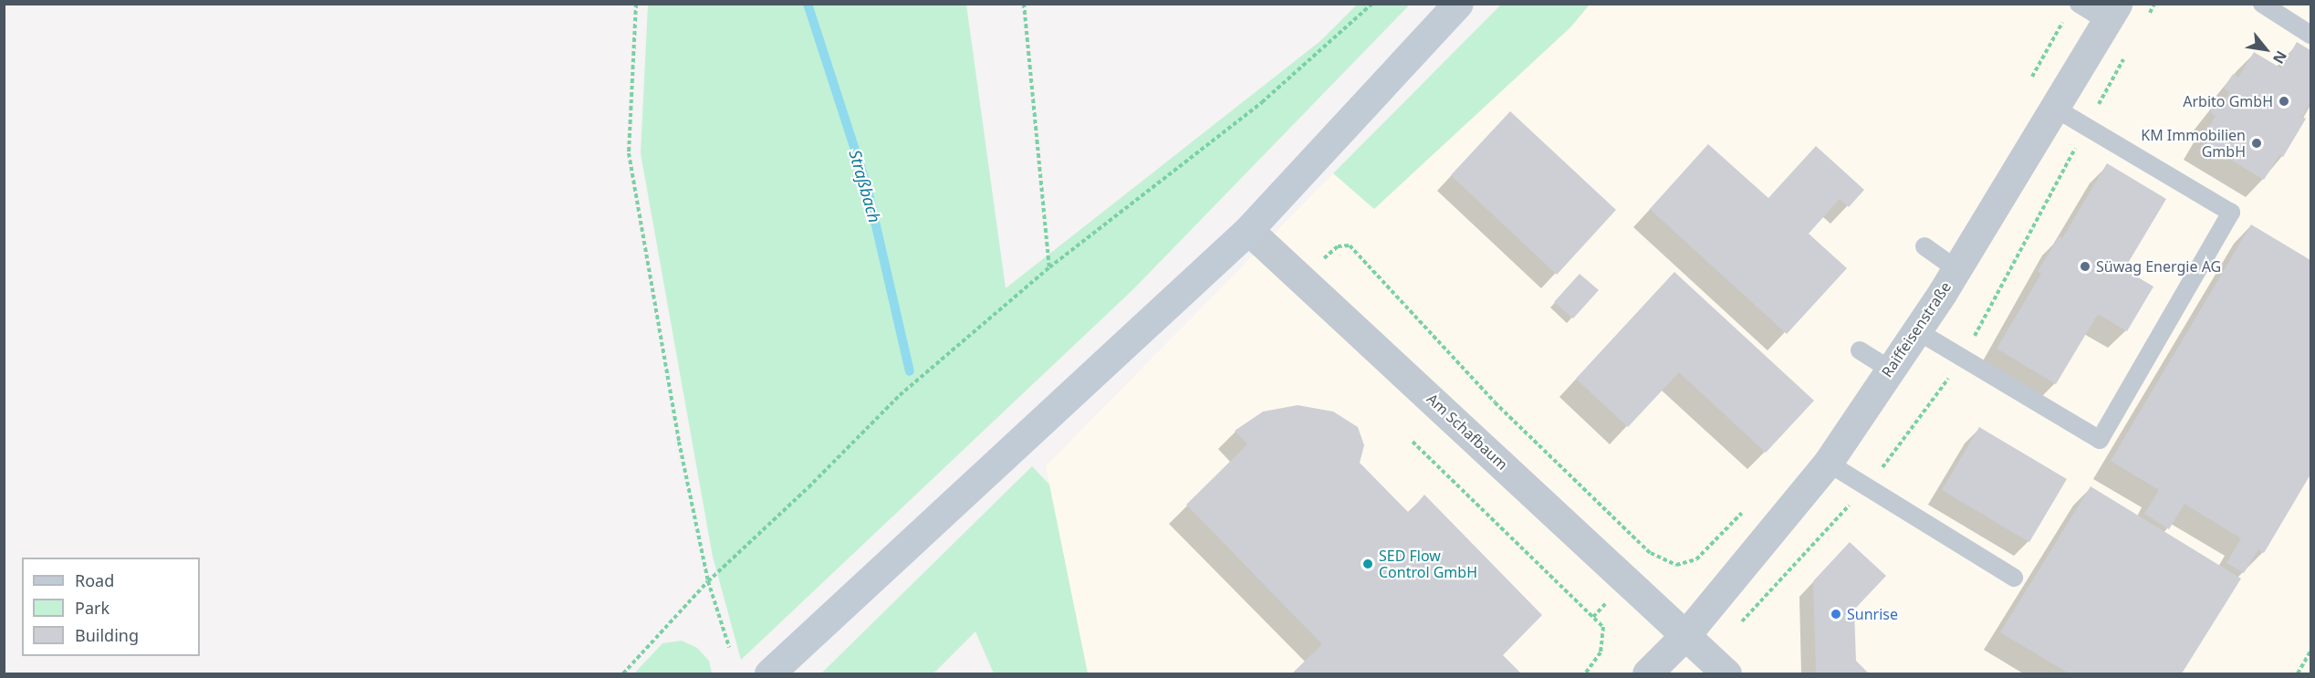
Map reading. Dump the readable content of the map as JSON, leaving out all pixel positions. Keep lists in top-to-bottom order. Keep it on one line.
{"streets":{"street":["Raiffeisenstraße","Am Schafbaum"]},"crossings":[["Raiffeisenstraße","Am Schafbaum"]],"water":["Straßbach"],"places":["Arbito GmbH","KM Immobilien GmbH","Süwag Energie AG","SED Flow Control GmbH","Sunrise"],"legend":["Road","Park","Building"],"north":"bottom right"}
